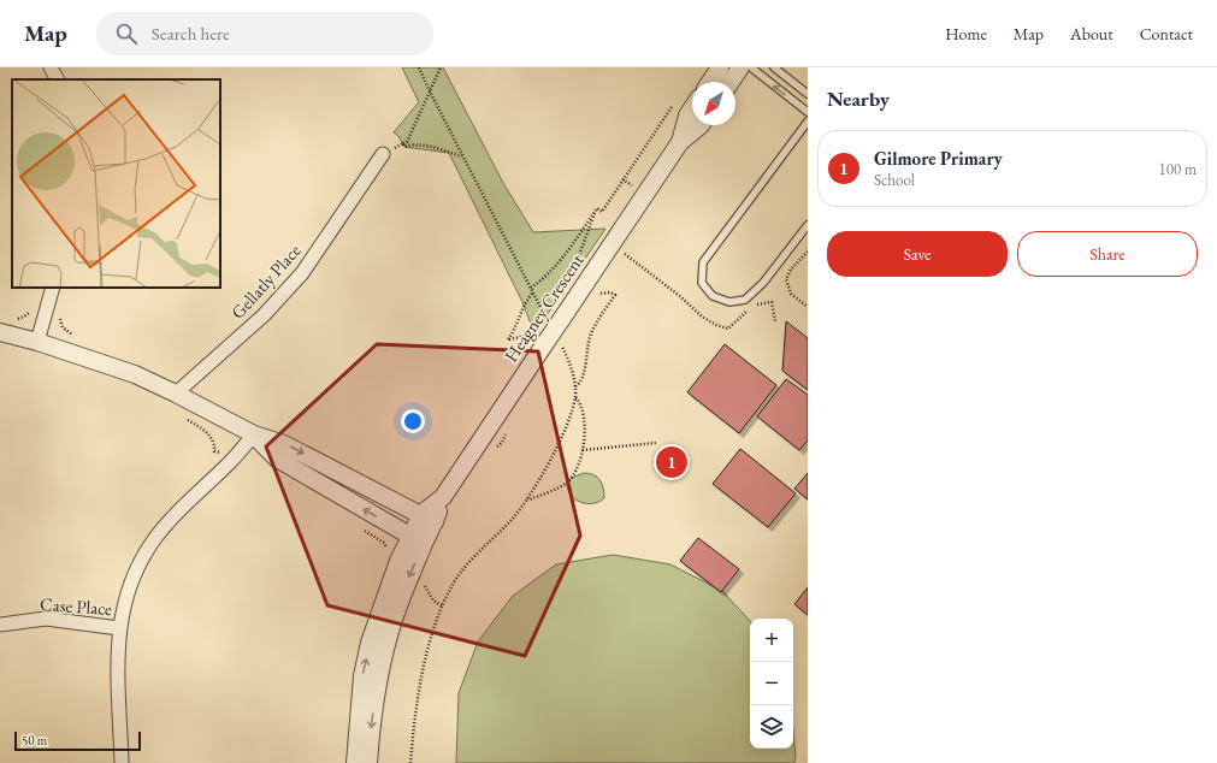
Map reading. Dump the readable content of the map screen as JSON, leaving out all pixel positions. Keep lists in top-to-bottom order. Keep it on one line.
{"streets":{"street":["Gellatly Place","Heagney Crescent","Case Place"]},"scale_bar":"50 m","north":"bottom left","page":{"header":"Map","search":"Search here","nav":["Home","Map","About","Contact"],"heading":"Nearby","list":[{"mark":"1","name":"Gilmore Primary","note":"School","value":"100 m"}],"buttons":["Save","Share"],"pins":"1","map_buttons":["+","−"],"scale":"50 m"}}
